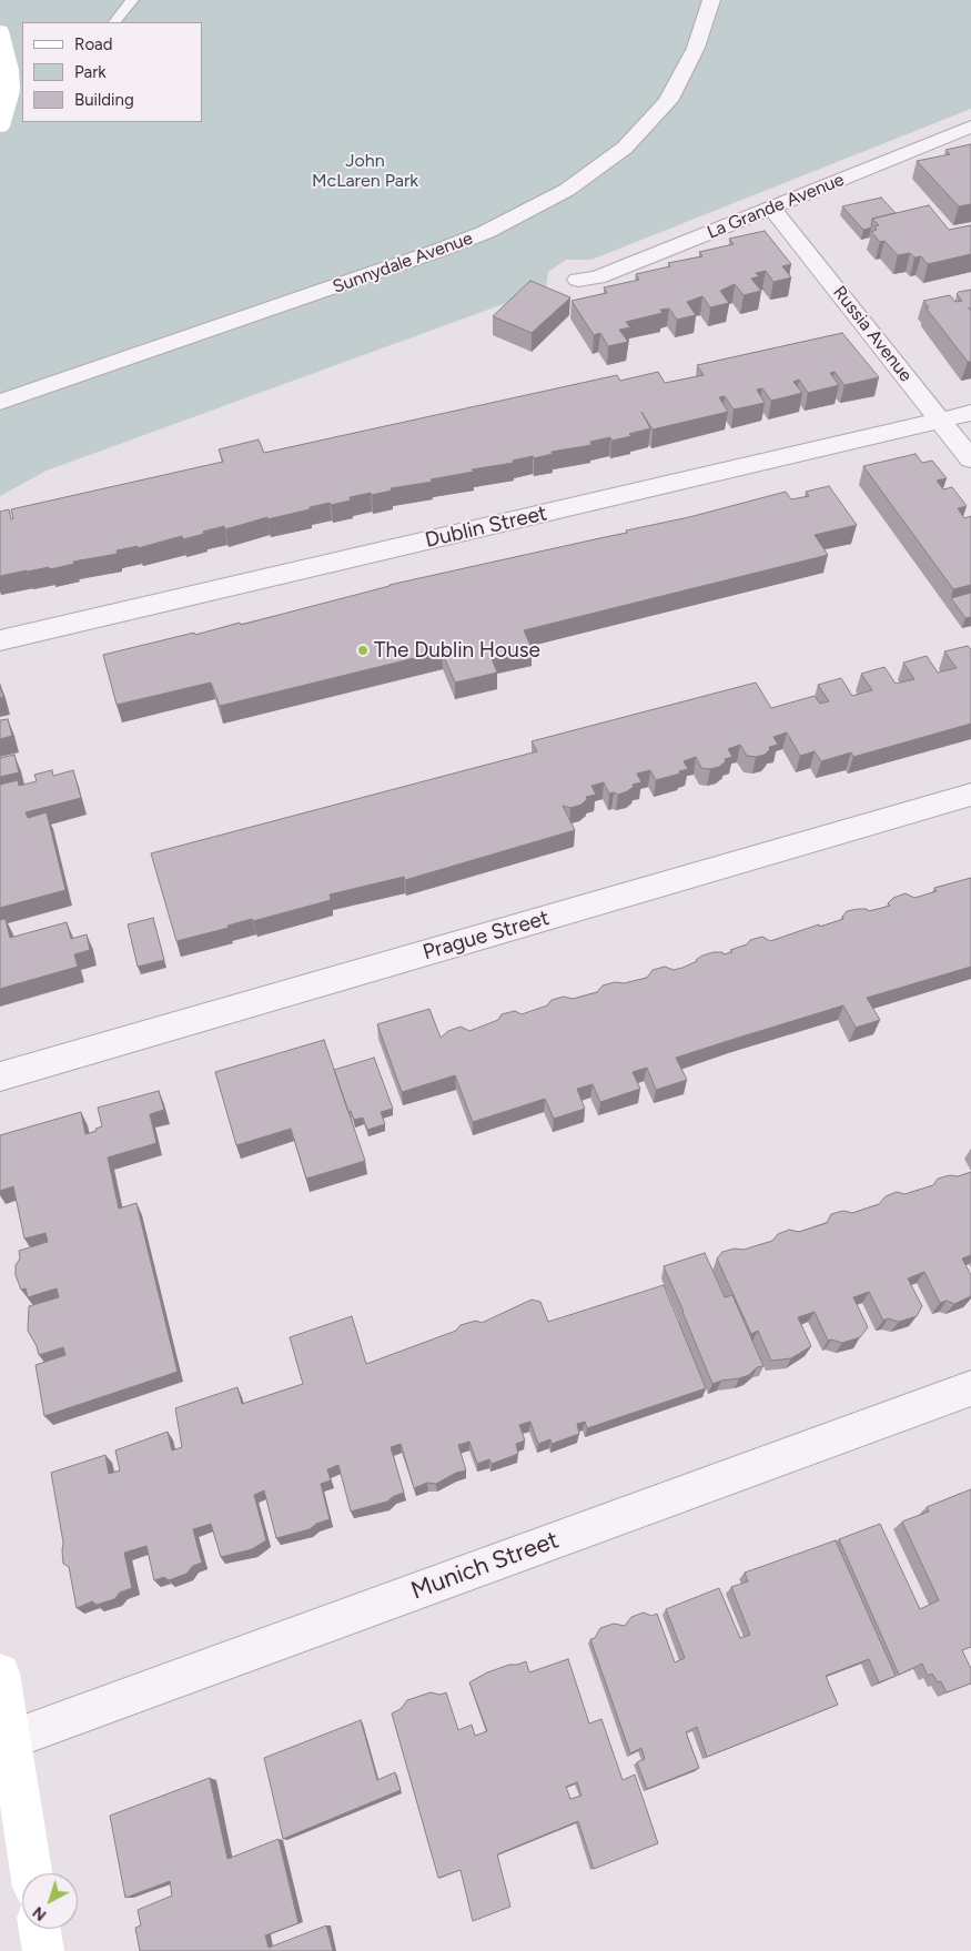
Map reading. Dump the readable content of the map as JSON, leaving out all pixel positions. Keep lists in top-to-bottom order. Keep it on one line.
{"streets":{"street":["La Grande Avenue","Sunnydale Avenue","Russia Avenue","Dublin Street","Prague Street","Munich Street"]},"crossings":[["La Grande Avenue","Russia Avenue"],["Russia Avenue","Dublin Street"]],"parks":["John McLaren Park"],"places":["The Dublin House"],"legend":["Road","Park","Building"],"north":"bottom left"}
